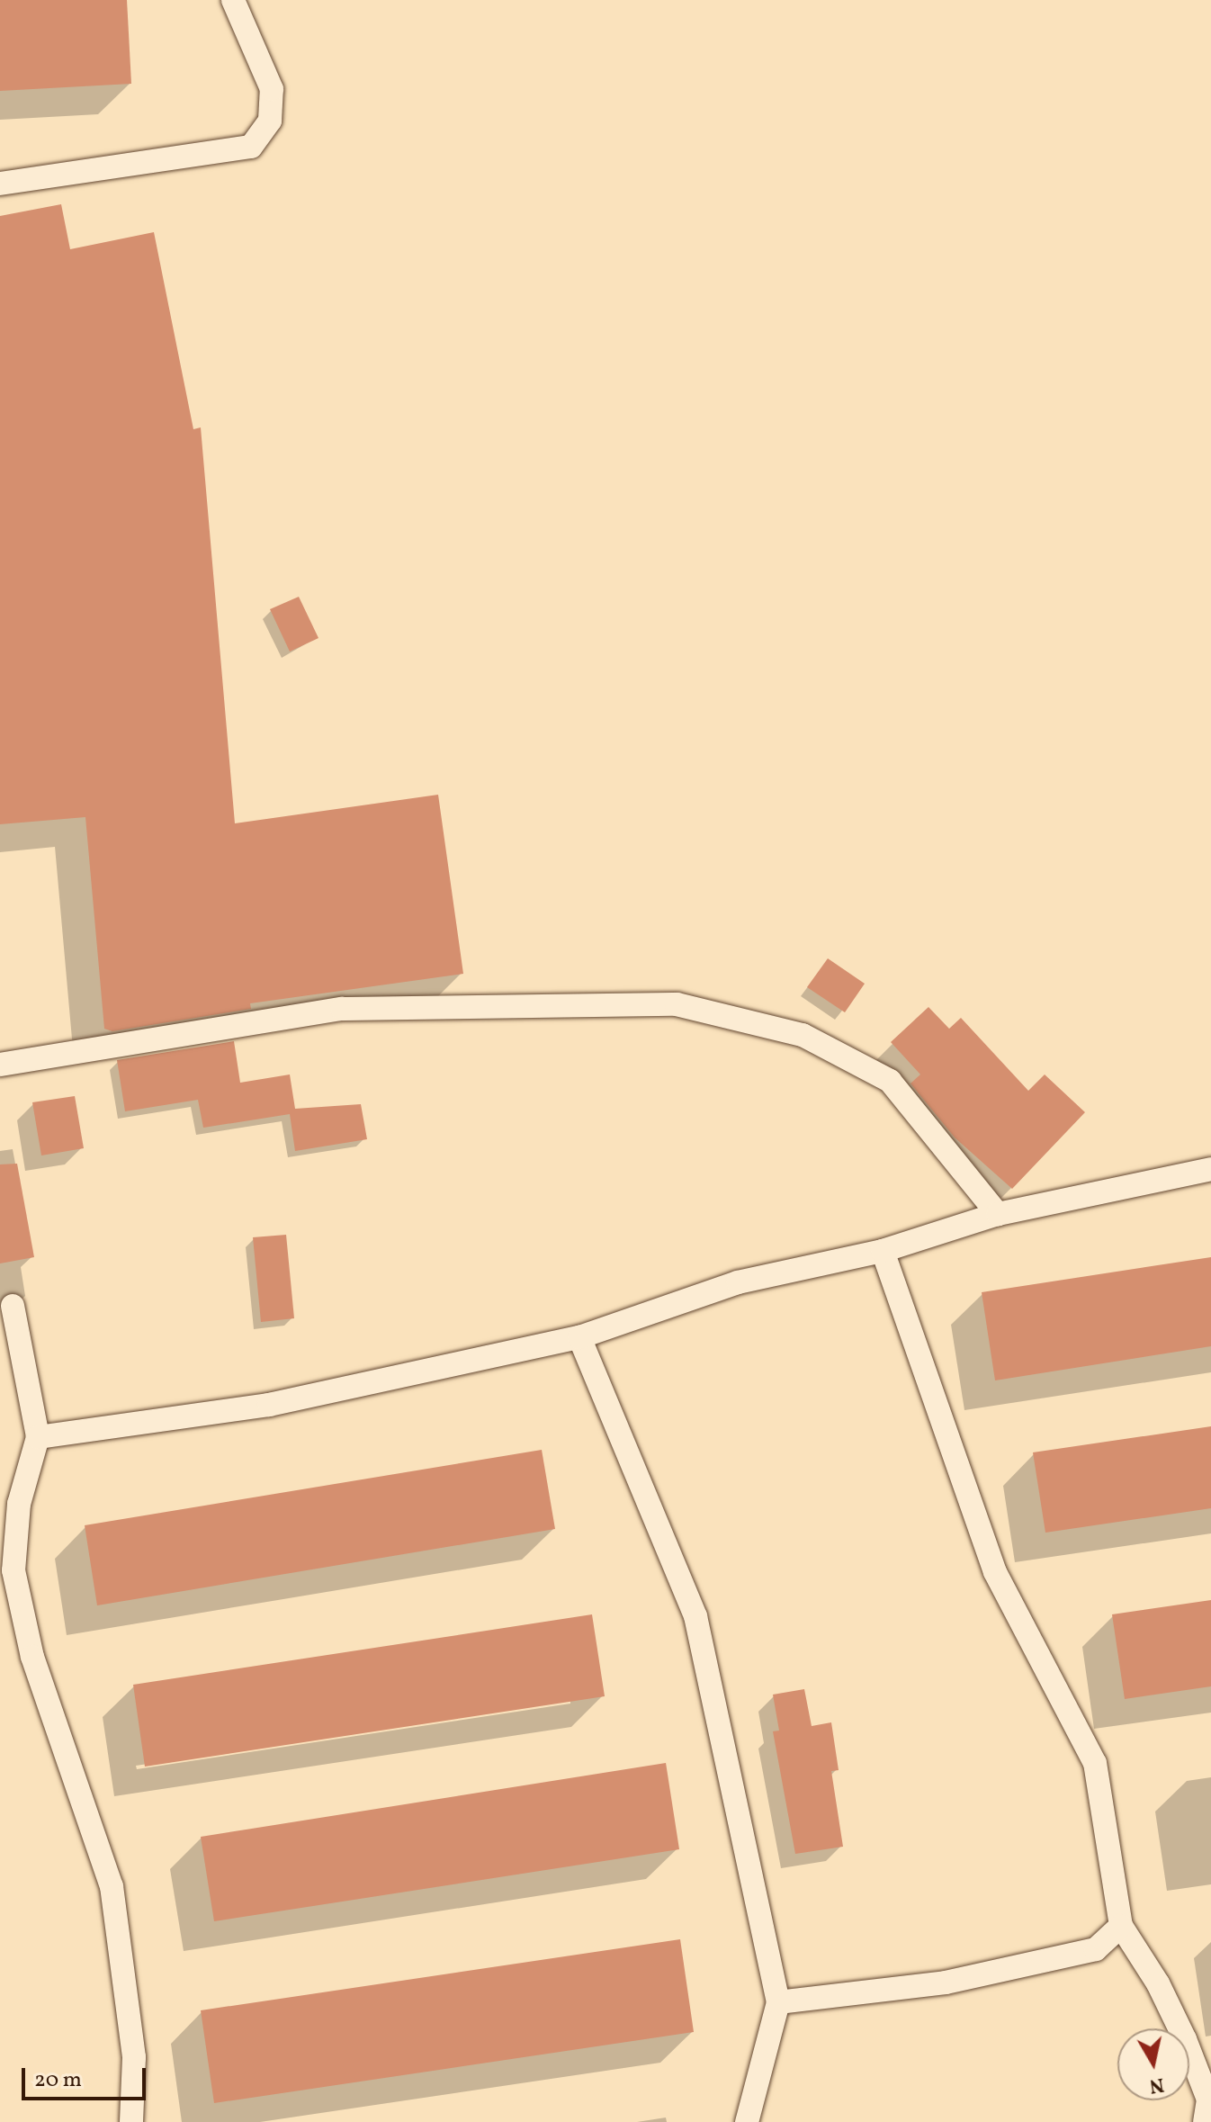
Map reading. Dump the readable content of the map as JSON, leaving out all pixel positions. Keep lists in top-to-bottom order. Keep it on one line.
{"scale_bar":"20 m","north":"bottom"}
